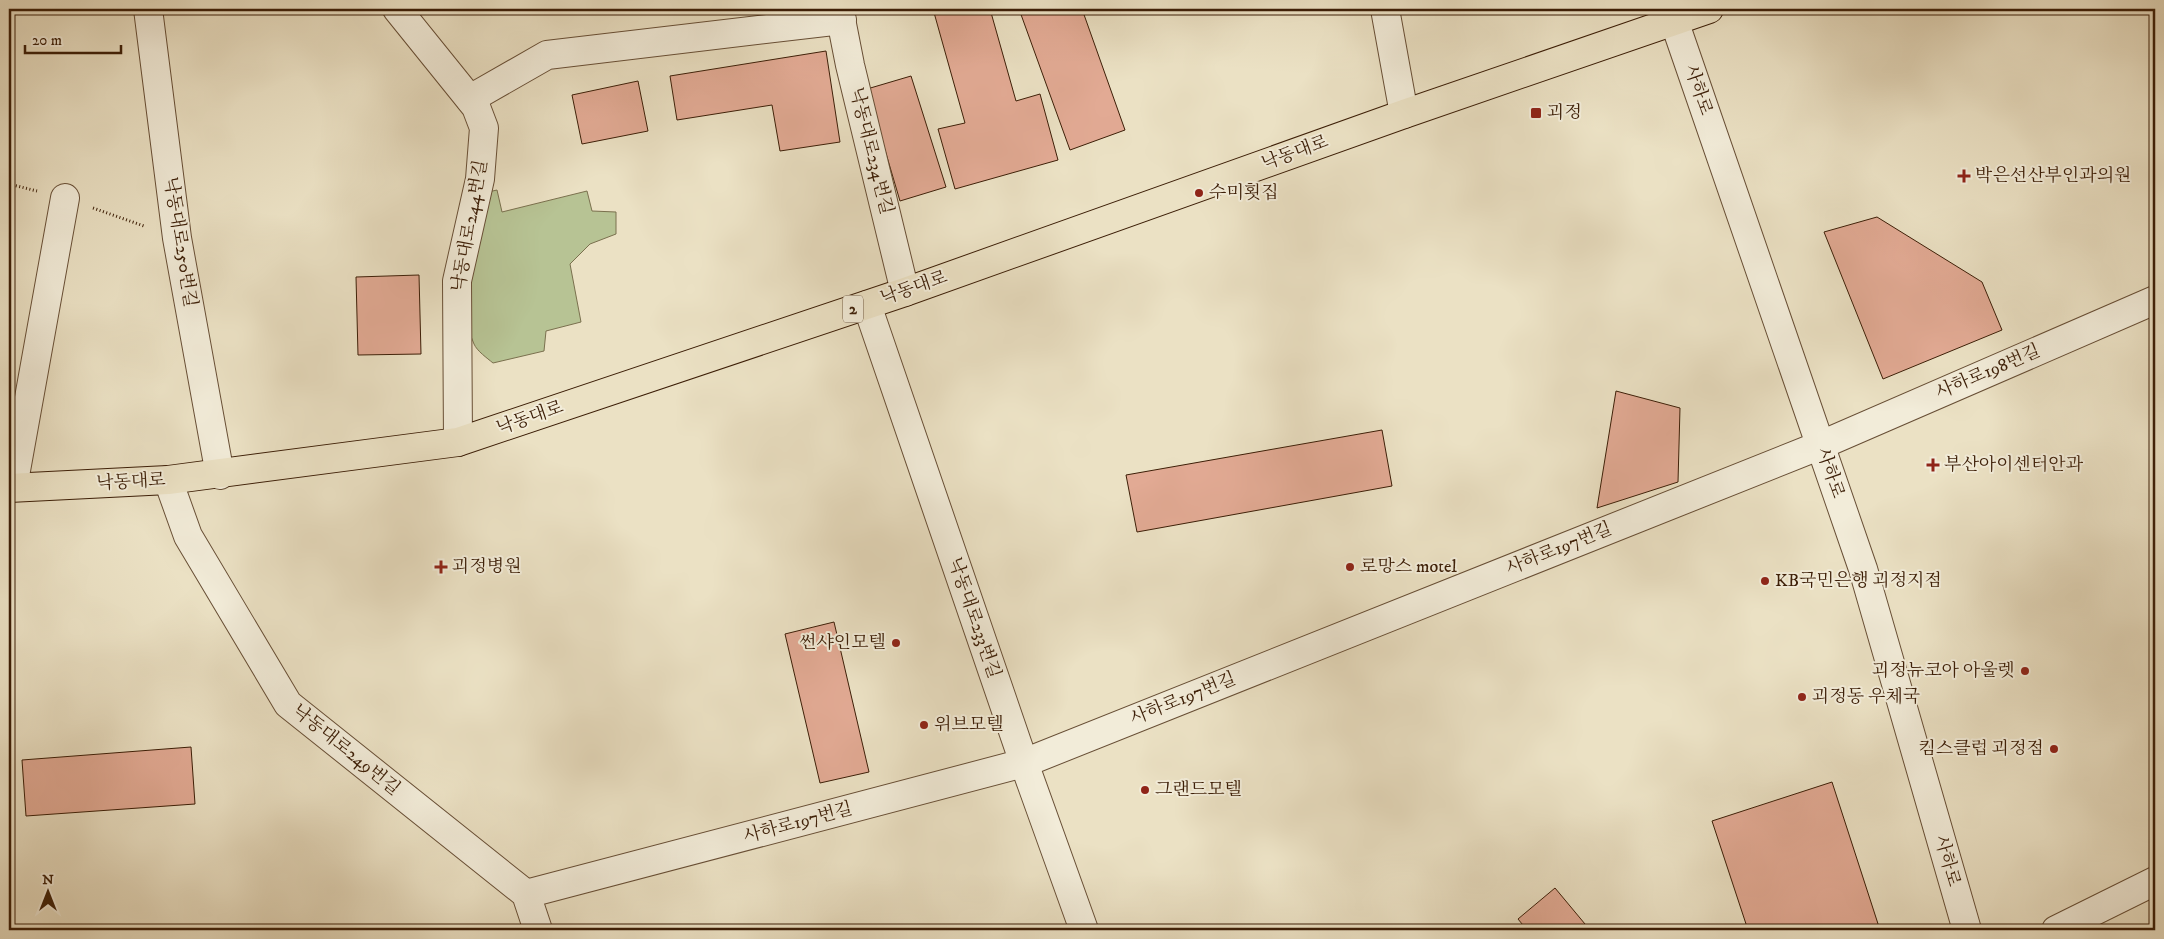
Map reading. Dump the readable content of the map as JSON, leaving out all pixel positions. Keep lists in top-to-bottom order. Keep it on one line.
{"streets":{"main road":["낙동대로","2"],"street":["사하로","낙동대로234번길","낙동대로244번길","낙동대로250번길","사하로198번길","사하로197번길","낙동대로233번길","낙동대로249번길"]},"crossings":[["사하로","낙동대로"],["사하로","사하로198번길"],["사하로","사하로197번길"],["낙동대로234번길","낙동대로"],["낙동대로","낙동대로244번길"],["낙동대로","낙동대로250번길"],["낙동대로","낙동대로233번길"],["낙동대로","낙동대로249번길"],["사하로198번길","사하로197번길"],["사하로197번길","낙동대로233번길"],["사하로197번길","낙동대로249번길"]],"places":{"transit":["괴정"],"health":["박은선산부인과의원","부산아이센터안과","괴정병원"],"other":["수미횟집","로망스 motel","KB국민은행 괴정지점","썬샤인모텔","괴정뉴코아 아울렛","괴정동 우체국","위브모텔","킴스클럽 괴정점","그랜드모텔"]},"scale_bar":"20 m","north":"top"}
